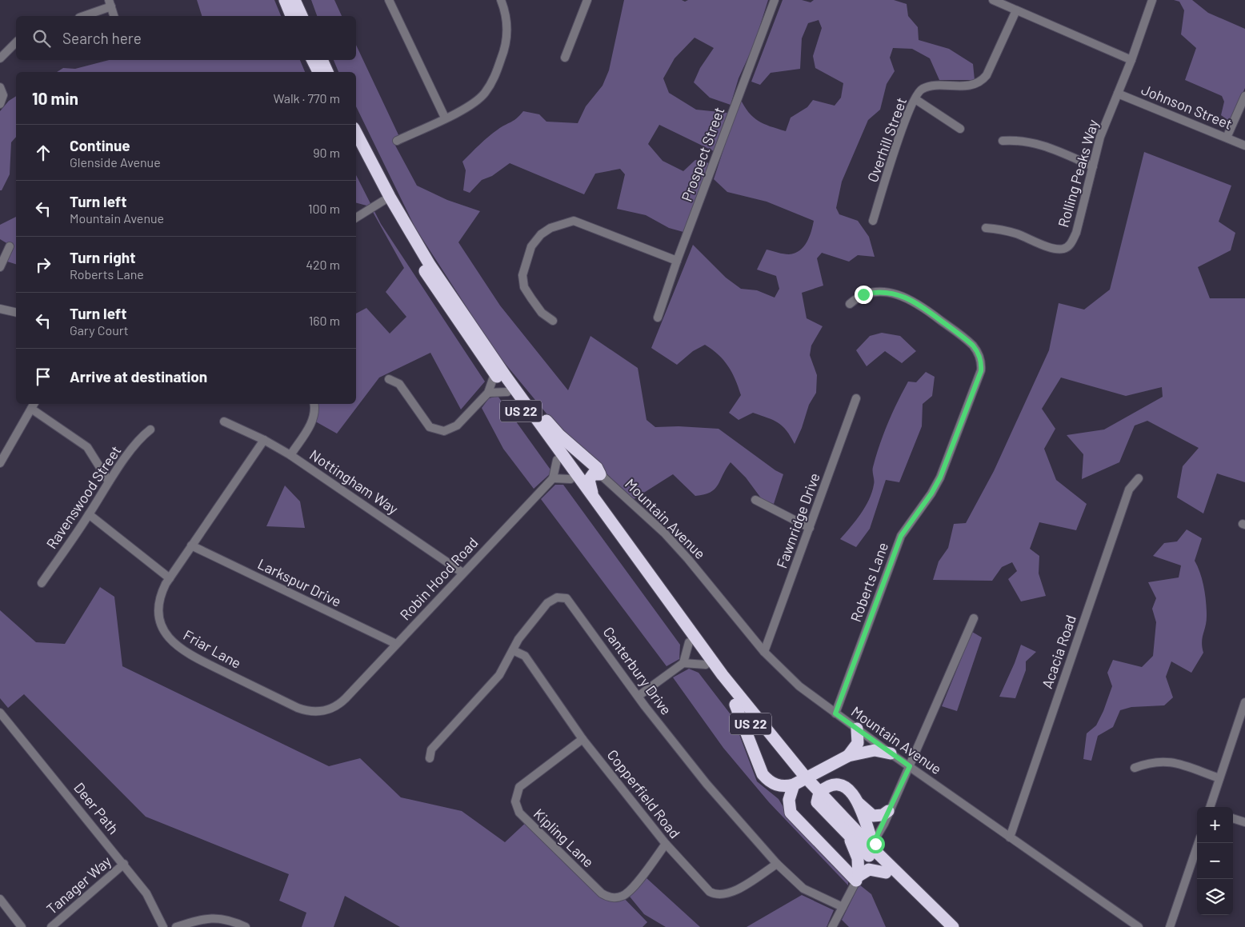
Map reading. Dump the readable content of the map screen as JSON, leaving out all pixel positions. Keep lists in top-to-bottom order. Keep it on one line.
{"streets":{"highway":["US 22"],"street":["Johnson Street","Overhill Street","Prospect Street","Rolling Peaks Way","Nottingham Way","Ravenswood Street","Mountain Avenue","Fawnridge Drive","Robin Hood Road","Roberts Lane","Larkspur Drive","Friar Lane","Acacia Road","Canterbury Drive","Copperfield Road","Deer Path","Kipling Lane","Tanager Way"]},"crossings":[["Johnson Street","Rolling Peaks Way"],["Nottingham Way","Robin Hood Road"],["Nottingham Way","Friar Lane"],["Mountain Avenue","Fawnridge Drive"],["Mountain Avenue","Roberts Lane"],["Mountain Avenue","Acacia Road"],["Robin Hood Road","Larkspur Drive"],["Robin Hood Road","Friar Lane"],["Larkspur Drive","Friar Lane"],["Canterbury Drive","Copperfield Road"],["Copperfield Road","Kipling Lane"],["Deer Path","Tanager Way"]],"page":{"search":"Search here","heading":["10 min","Walk · 770 m"],"list":[["Continue","Glenside Avenue","90 m"],["Turn left","Mountain Avenue","100 m"],["Turn right","Roberts Lane","420 m"],["Turn left","Gary Court","160 m"],"Arrive at destination"],"map_buttons":["+","−"]}}
